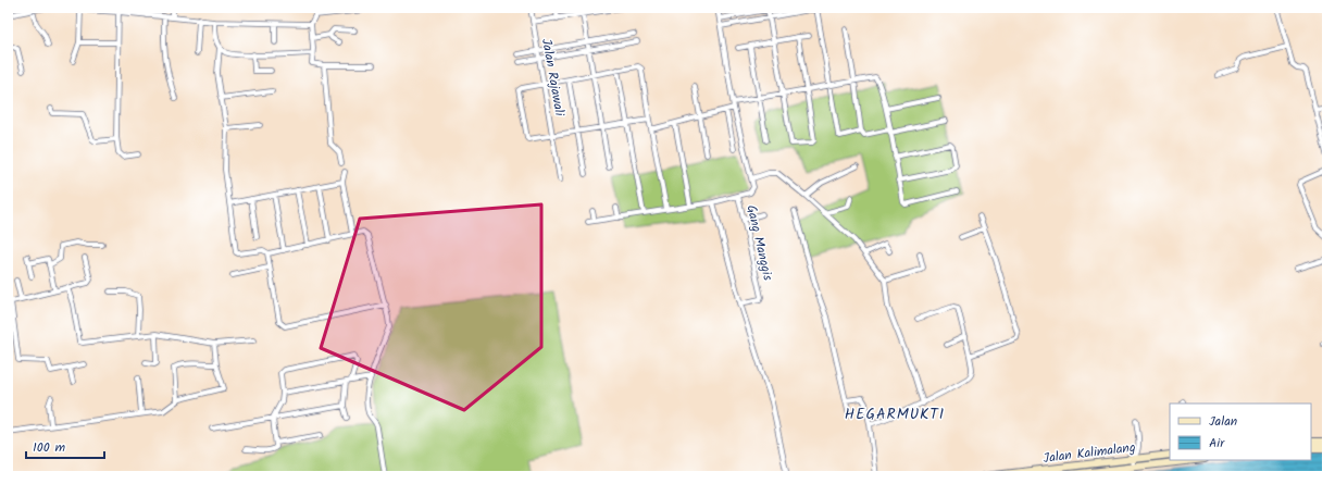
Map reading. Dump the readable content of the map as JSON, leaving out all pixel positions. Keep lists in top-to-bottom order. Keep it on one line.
{"streets":{"main road":["Jalan Kalimalang"],"street":["Jalan Rajawali","Gang Manggis"]},"districts":["HEGARMUKTI"],"legend":["Jalan","Air"],"scale_bar":"100 m"}
